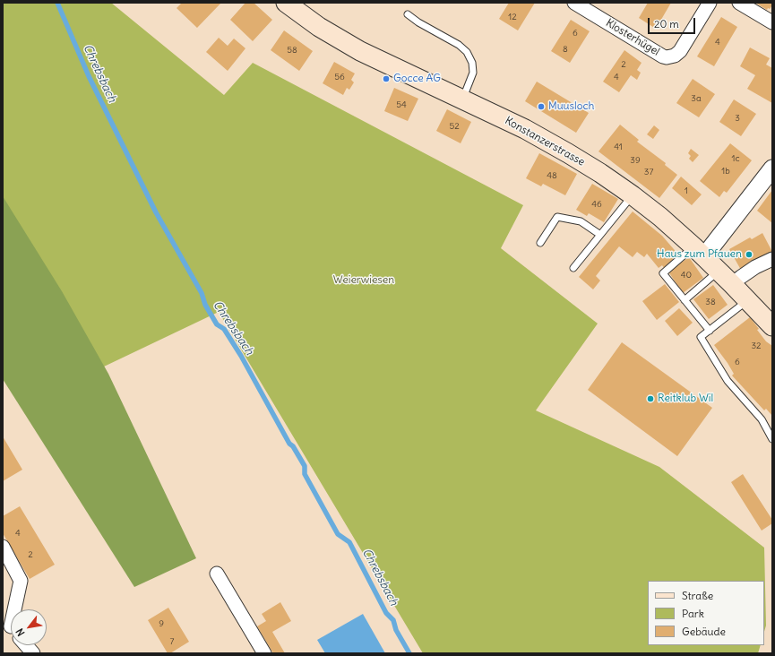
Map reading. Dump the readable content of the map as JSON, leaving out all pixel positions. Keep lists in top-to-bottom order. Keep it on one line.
{"streets":{"main road":["Konstanzerstrasse"],"street":["Klosterhügel"]},"water":["Chrebsbach"],"parks":["Weierwiesen"],"places":["Gocce AG","Muusloch","Haus zum Pfauen","Reitklub Wil"],"house_numbers":["12","6","4","8","58","2","56","4","3a","54","3","52","41","1c","39","1b","37","48","1","46","40","38","32","6","4","2","9","7"],"legend":["Straße","Park","Gebäude"],"scale_bar":"20 m","north":"bottom left"}
